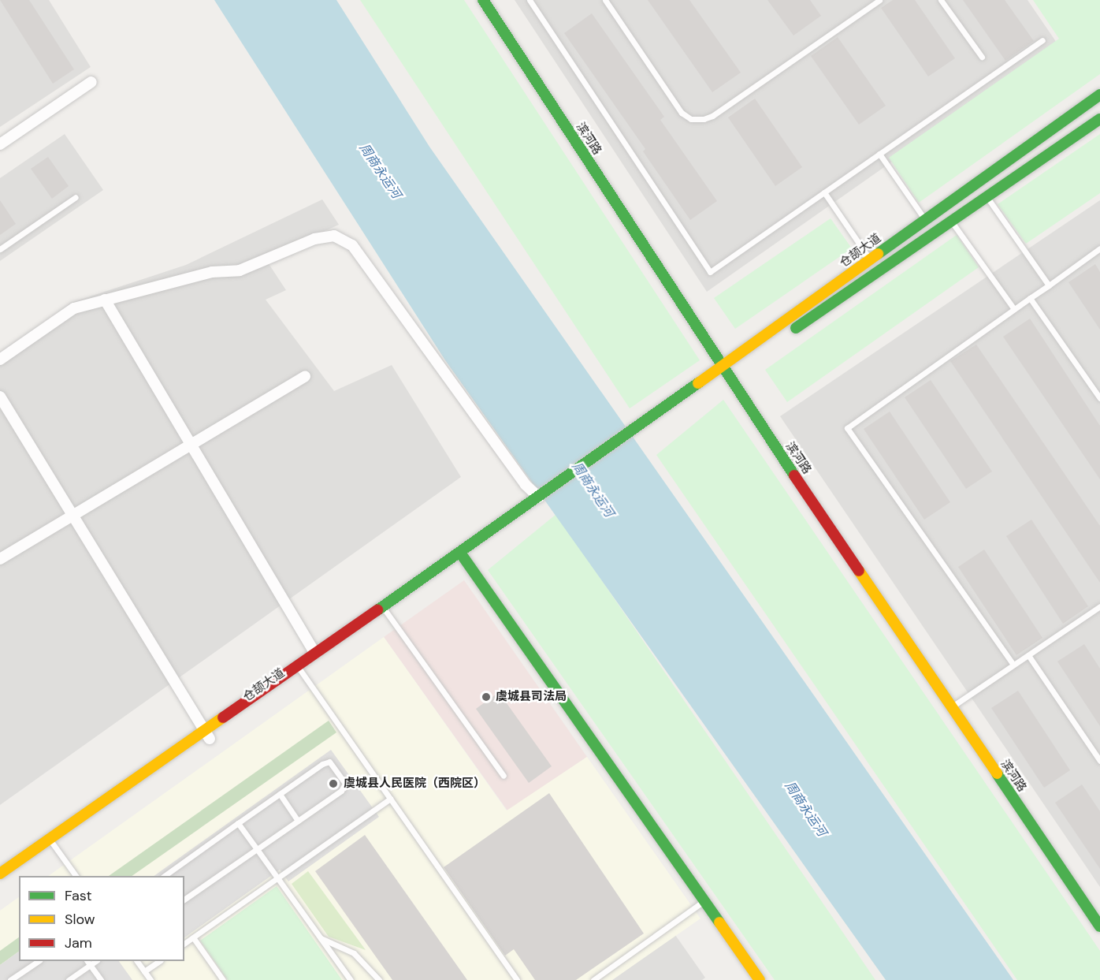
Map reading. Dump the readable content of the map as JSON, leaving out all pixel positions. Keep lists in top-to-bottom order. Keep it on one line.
{"streets":{"main road":["滨河路","仓颉大道"]},"crossings":[["滨河路","仓颉大道"]],"water":["周商永运河"],"places":["虞城县司法局","虞城县人民医院（西院区）"],"legend":["Fast","Slow","Jam"]}
